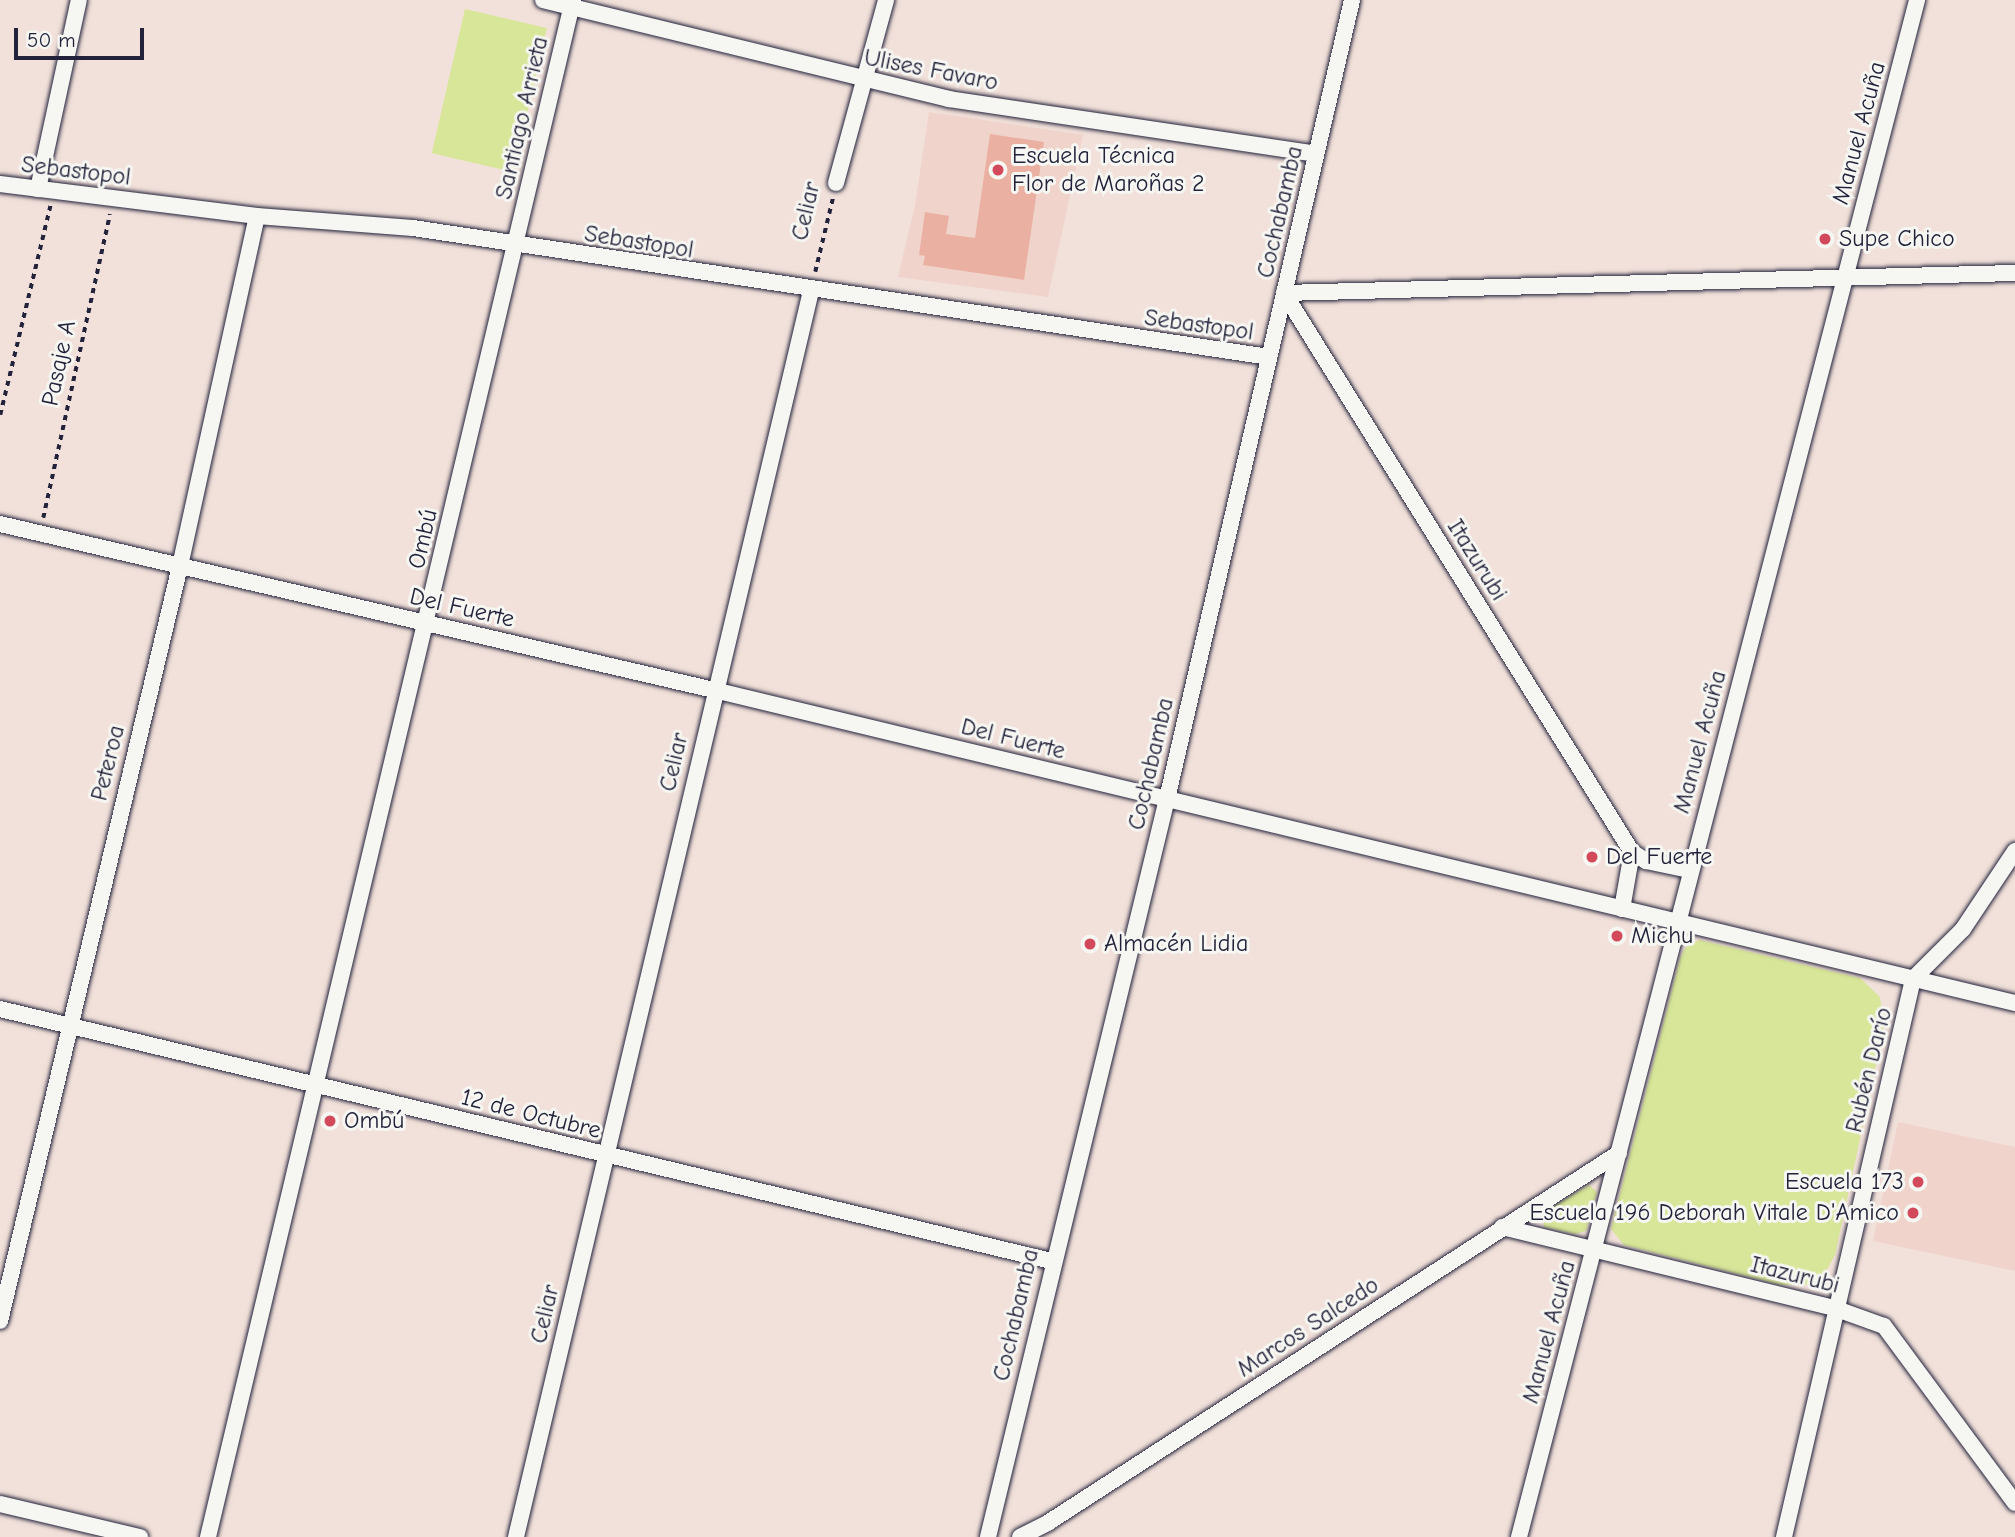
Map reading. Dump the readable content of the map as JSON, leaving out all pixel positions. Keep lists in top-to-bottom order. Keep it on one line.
{"streets":{"street":["Ulises Favaro","Santiago Arrieta","Manuel Acuña","Sebastopol","Celiar","Cochabamba","Ombú","Itazurubi","Del Fuerte","Peteroa","Rubén Darío","12 de Octubre","Marcos Salcedo"],"path":["Pasaje A"]},"crossings":[["Ulises Favaro","Santiago Arrieta"],["Ulises Favaro","Celiar"],["Ulises Favaro","Cochabamba"],["Santiago Arrieta","Sebastopol"],["Santiago Arrieta","Ombú"],["Manuel Acuña","Itazurubi"],["Manuel Acuña","Del Fuerte"],["Manuel Acuña","Marcos Salcedo"],["Sebastopol","Celiar"],["Sebastopol","Cochabamba"],["Sebastopol","Pasaje A"],["Sebastopol","Ombú"],["Sebastopol","Peteroa"],["Celiar","Del Fuerte"],["Celiar","12 de Octubre"],["Cochabamba","Itazurubi"],["Cochabamba","Del Fuerte"],["Cochabamba","12 de Octubre"],["Pasaje A","Del Fuerte"],["Ombú","Del Fuerte"],["Ombú","12 de Octubre"],["Itazurubi","Rubén Darío"],["Itazurubi","Marcos Salcedo"],["Del Fuerte","Peteroa"],["Del Fuerte","Rubén Darío"],["Peteroa","12 de Octubre"]],"places":["Escuela Técnica Flor de Maroñas 2","Supe Chico","Del Fuerte","Michu","Almacén Lidia","Ombú","Escuela 173","Escuela 196 Deborah Vitale D'Amico"],"scale_bar":"50 m"}
